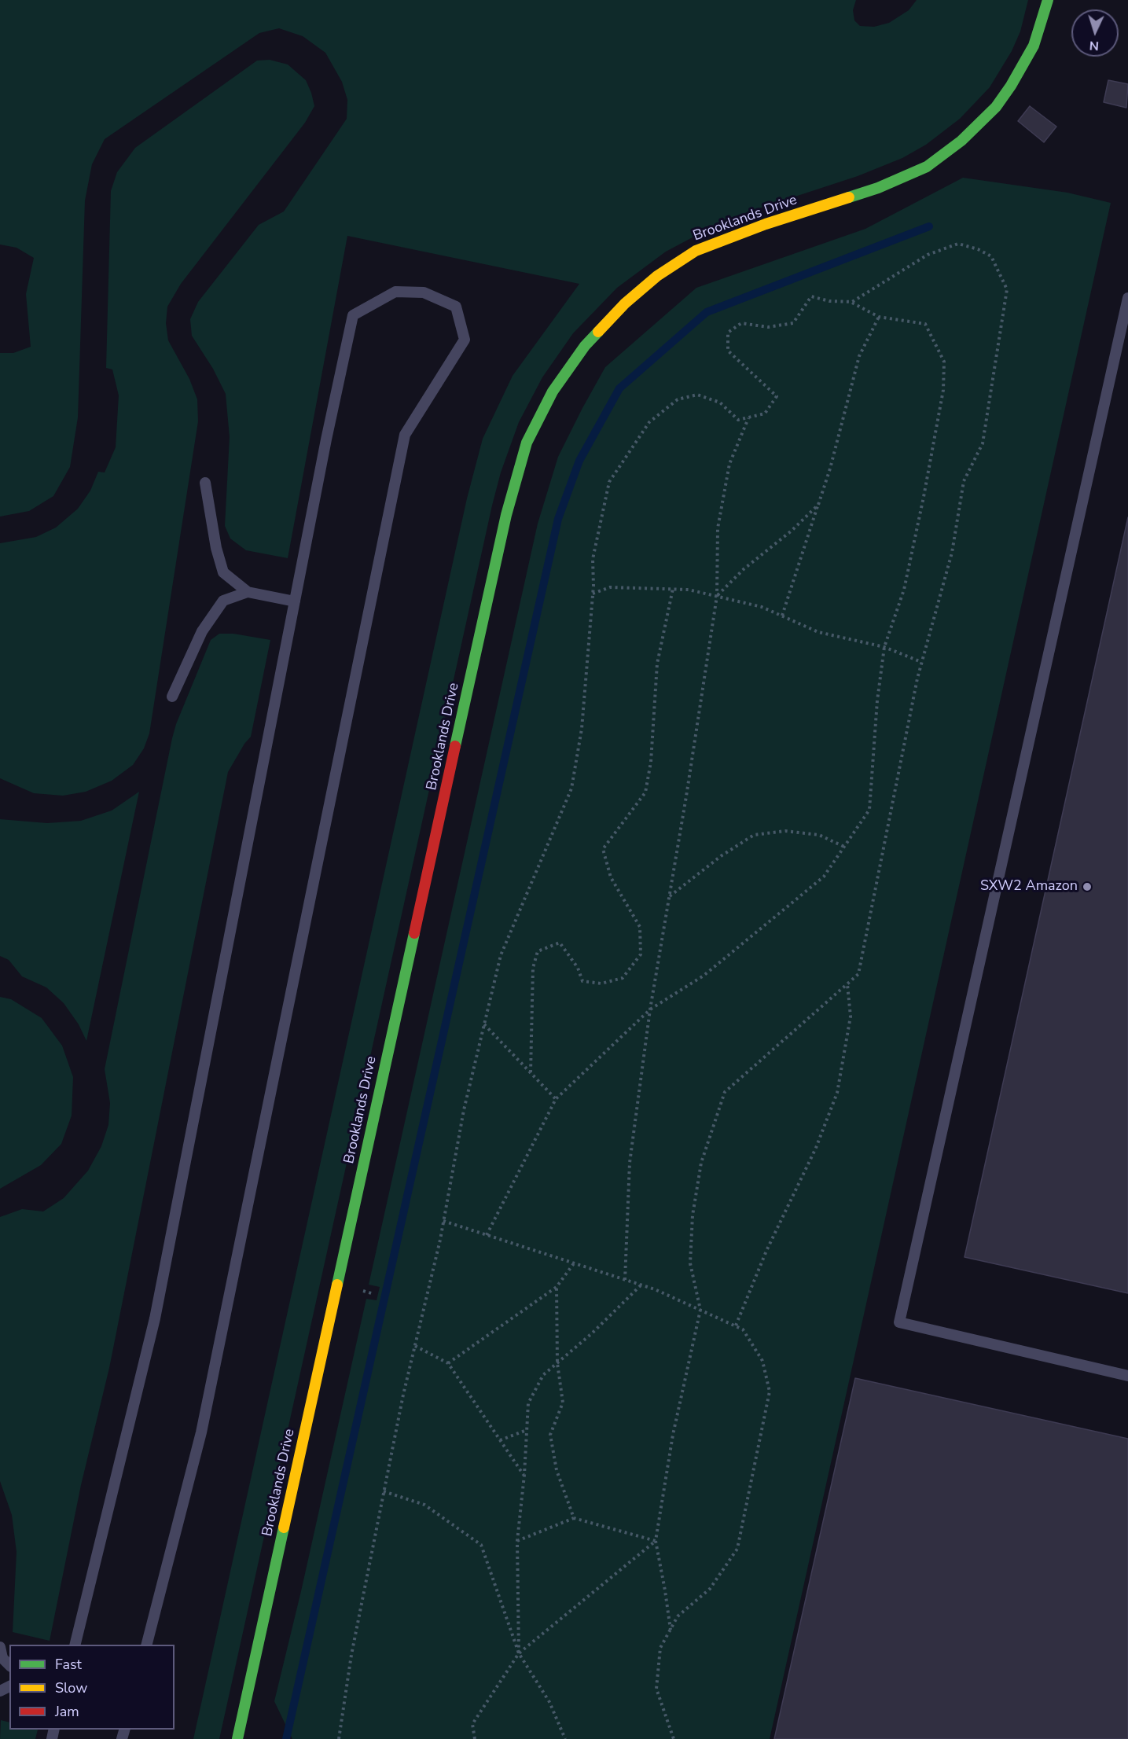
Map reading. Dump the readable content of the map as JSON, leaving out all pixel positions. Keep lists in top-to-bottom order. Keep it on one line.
{"streets":{"street":["Brooklands Drive"]},"places":["SXW2 Amazon"],"legend":["Fast","Slow","Jam"],"north":"bottom"}
